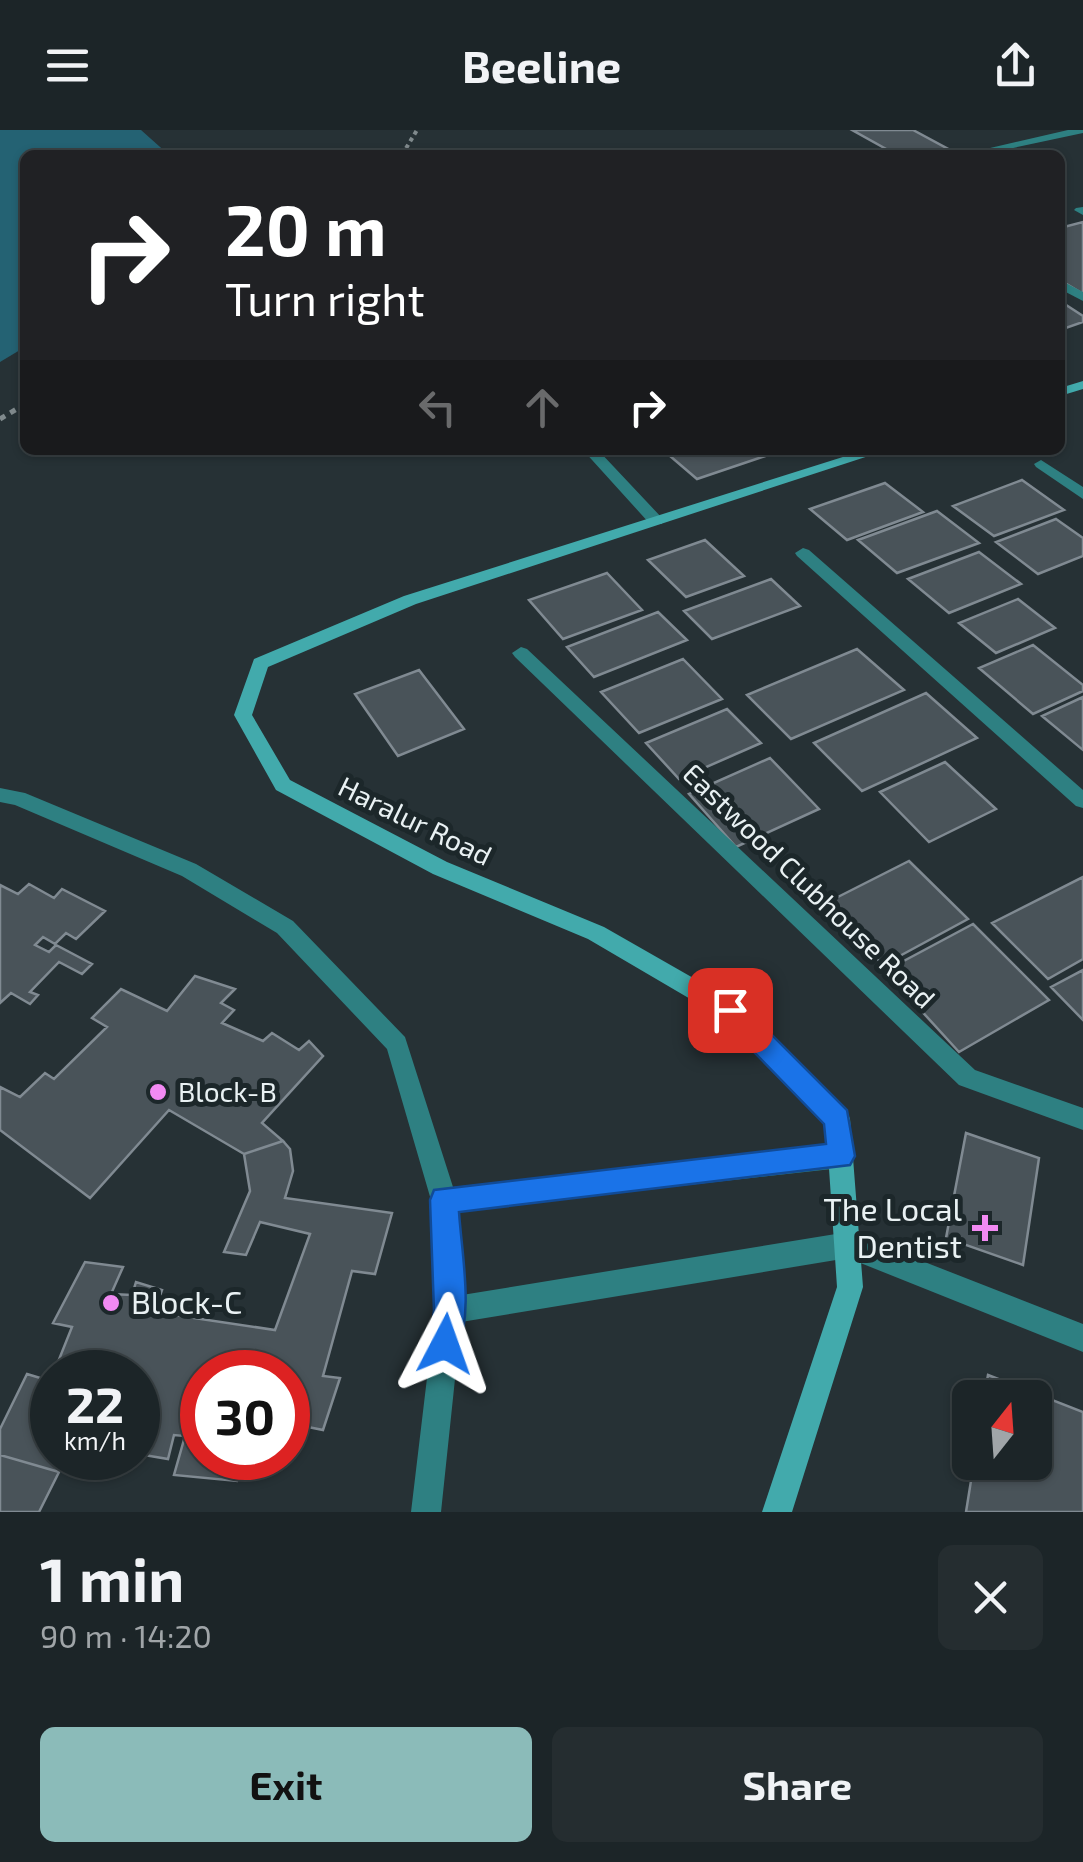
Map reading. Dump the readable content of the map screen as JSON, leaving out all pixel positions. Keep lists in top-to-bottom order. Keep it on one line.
{"streets":{"street":["Haralur Road","Eastwood Clubhouse Road"]},"places":{"other":["Block-B","Block-C"],"health":["The Local Dentist"]},"north":"top","page":{"header":"Beeline","turn":["20 m","Turn right"],"speed":"22 km/h","limit":"30","heading":["1 min","90 m · 14:20"],"buttons":["Exit","Share"]}}
